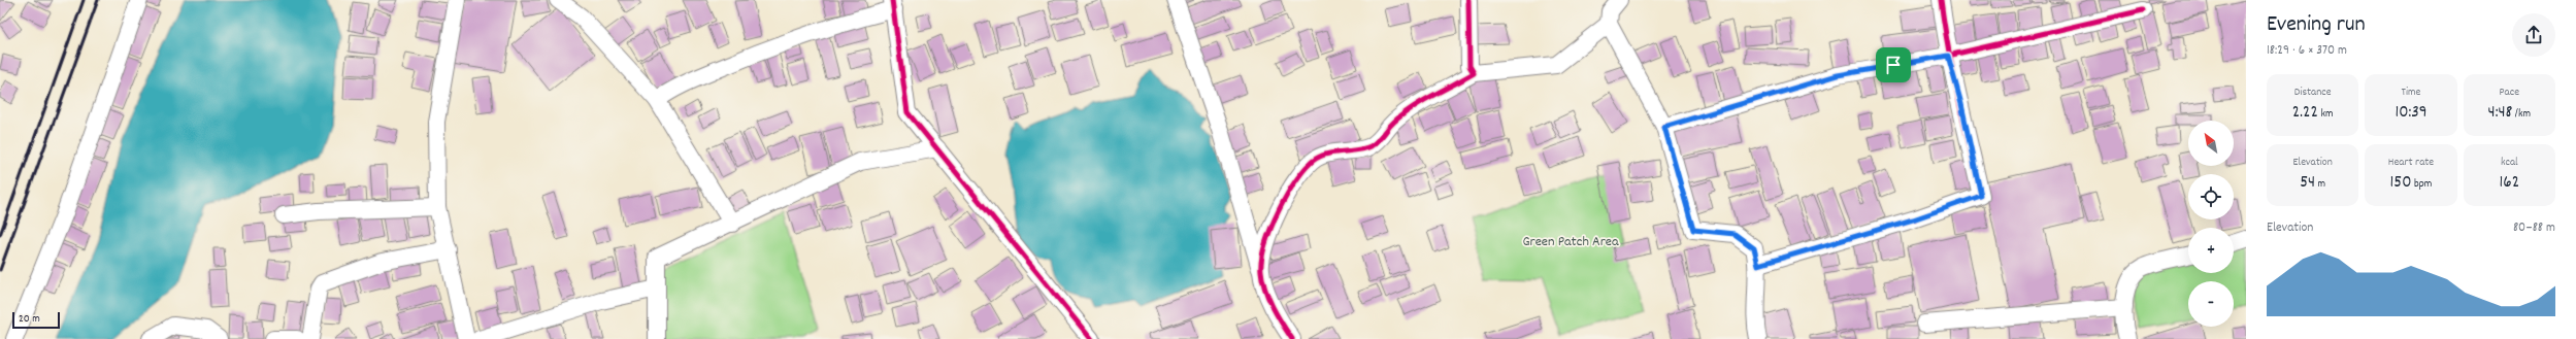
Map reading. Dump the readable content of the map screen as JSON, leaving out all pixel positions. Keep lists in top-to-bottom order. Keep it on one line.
{"parks":["Green Patch Area"],"scale_bar":"20 m","north":"top left","page":{"heading":["Evening run","18:29 · 6 × 370 m"],"stats":[["Distance","2.22 km"],["Time","10:39"],["Pace","4:48 /km"],["Elevation","54 m"],["Heart rate","150 bpm"],["kcal","162"]],"map_buttons":["+","−"],"chart":["Elevation","80–88 m"],"scale":"20 m"}}
